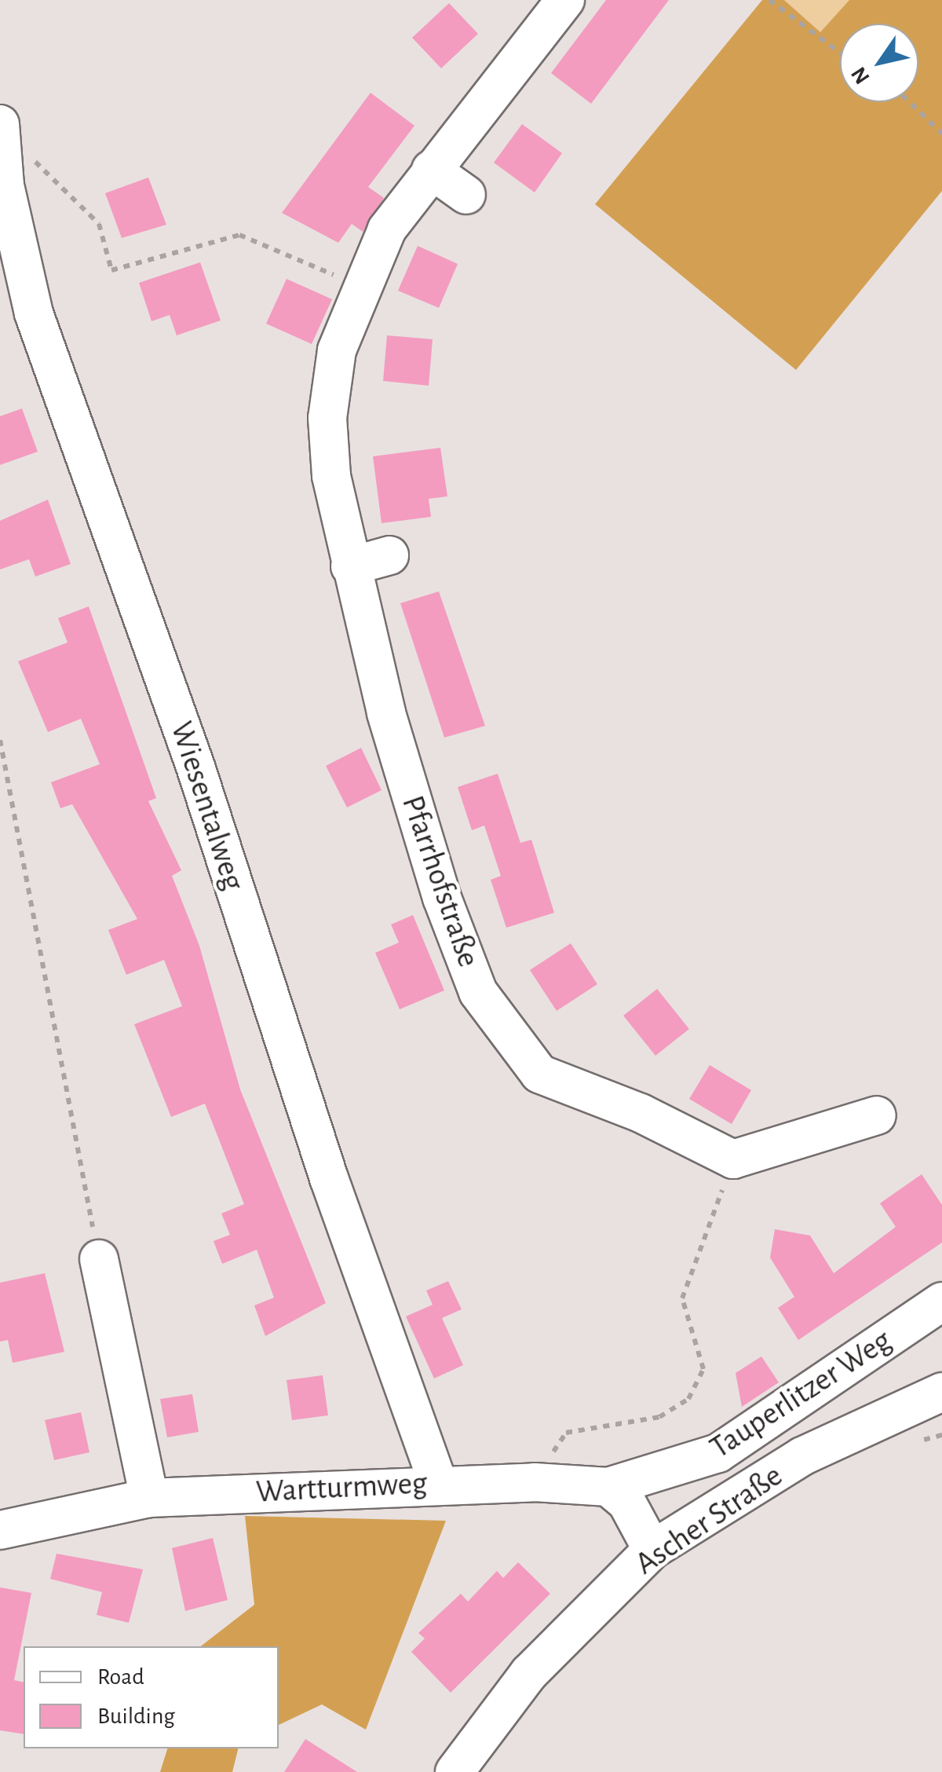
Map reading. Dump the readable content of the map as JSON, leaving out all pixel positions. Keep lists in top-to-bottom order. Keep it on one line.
{"streets":{"street":["Wiesentalweg","Pfarrhofstraße","Tauperlitzer Weg","Wartturmweg","Ascher Straße"]},"crossings":[["Wiesentalweg","Wartturmweg"],["Tauperlitzer Weg","Wartturmweg"]],"legend":["Road","Building"],"north":"bottom left"}
